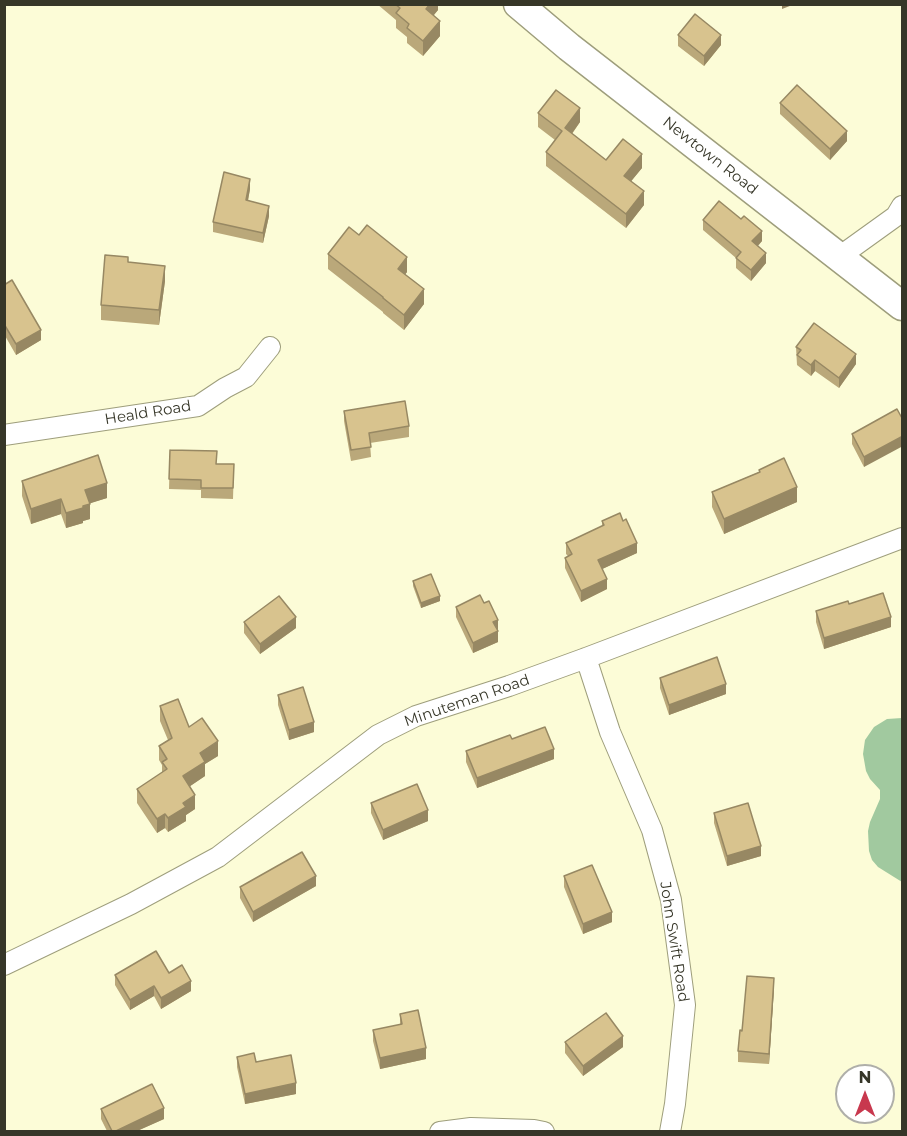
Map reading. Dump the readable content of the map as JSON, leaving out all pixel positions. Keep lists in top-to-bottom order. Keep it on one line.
{"streets":{"street":["Newtown Road","Heald Road","Minuteman Road","John Swift Road"]},"crossings":[["Minuteman Road","John Swift Road"]],"north":"top"}
